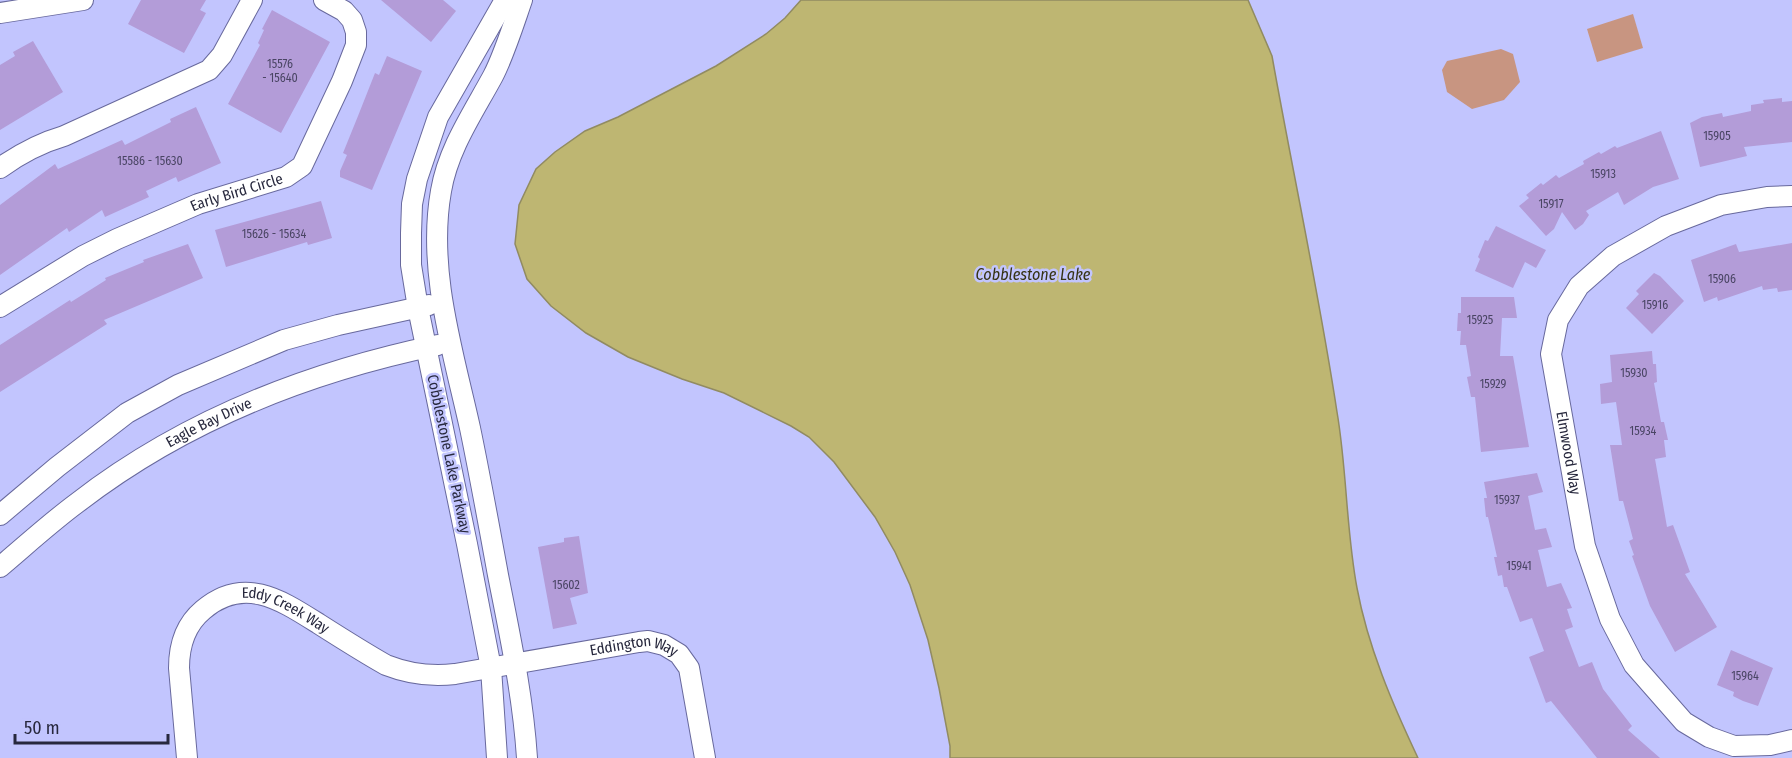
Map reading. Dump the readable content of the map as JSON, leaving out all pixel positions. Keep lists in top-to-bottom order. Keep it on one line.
{"streets":{"street":["Early Bird Circle","Eagle Bay Drive","Cobblestone Lake Parkway","Elmwood Way","Eddy Creek Way","Eddington Way"]},"crossings":[["Eagle Bay Drive","Cobblestone Lake Parkway"],["Cobblestone Lake Parkway","Eddy Creek Way"],["Cobblestone Lake Parkway","Eddington Way"],["Eddy Creek Way","Eddington Way"]],"water":["Cobblestone Lake"],"house_numbers":["15576 - 15640","15905","15586 - 15630","15913","15917","15626 - 15634","15906","15916","15925","15930","15929","15934","15937","15941","15602","15964"],"scale_bar":"50 m"}
